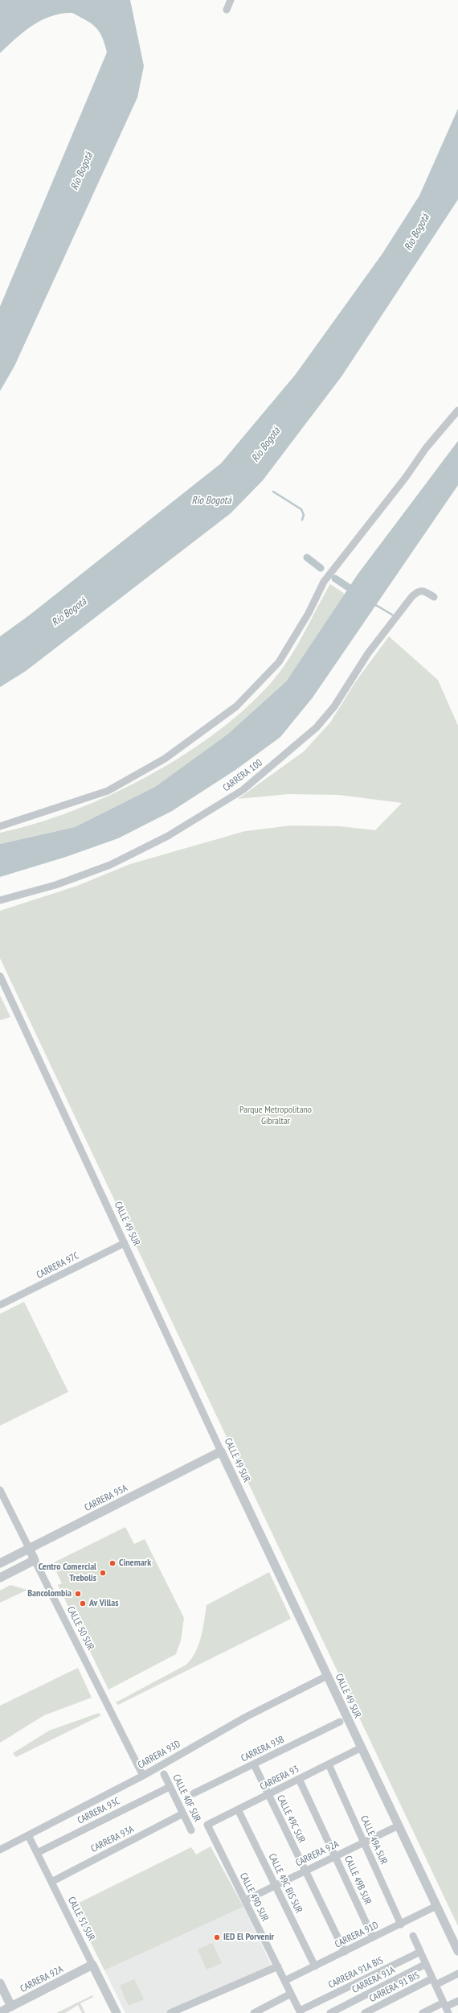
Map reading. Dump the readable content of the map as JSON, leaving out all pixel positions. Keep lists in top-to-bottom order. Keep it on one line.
{"streets":{"street":["CARRERA 100","CALLE 49 SUR","CARRERA 97C","CARRERA 95A","CALLE 50 SUR","CARRERA 93B","CARRERA 93D","CARRERA 93","CALLE 40F SUR","CARRERA 93C","CALLE 49C SUR","CARRERA 93A","CALLE 49A SUR","CARRERA 92A","CALLE 49B SUR","CALLE 49C BIS SUR","CALLE 49D SUR","CALLE 51 SUR","CARRERA 91D","CARRERA 91A BIS","CARRERA 91A","CARRERA 91 BIS"]},"crossings":[["CALLE 49 SUR","CARRERA 97C"],["CALLE 49 SUR","CARRERA 95A"],["CALLE 49 SUR","CARRERA 93D"],["CALLE 49 SUR","CARRERA 93"],["CALLE 49 SUR","CARRERA 92A"],["CALLE 49 SUR","CARRERA 91D"],["CARRERA 95A","CALLE 50 SUR"],["CALLE 50 SUR","CARRERA 93D"],["CARRERA 93B","CALLE 49C SUR"],["CARRERA 93D","CALLE 51 SUR"],["CARRERA 93","CALLE 49C SUR"],["CARRERA 93","CALLE 49A SUR"],["CARRERA 93","CALLE 49B SUR"],["CARRERA 93","CALLE 49C BIS SUR"],["CARRERA 93","CALLE 49D SUR"],["CALLE 40F SUR","CARRERA 93C"],["CALLE 40F SUR","CARRERA 93A"],["CARRERA 93C","CALLE 51 SUR"],["CALLE 49C SUR","CARRERA 92A"],["CALLE 49C SUR","CARRERA 91D"],["CARRERA 93A","CALLE 51 SUR"],["CALLE 49A SUR","CARRERA 92A"],["CALLE 49A SUR","CARRERA 91D"],["CARRERA 92A","CALLE 49B SUR"],["CARRERA 92A","CALLE 49C BIS SUR"],["CARRERA 92A","CALLE 49D SUR"],["CARRERA 92A","CALLE 51 SUR"],["CALLE 49B SUR","CARRERA 91D"],["CALLE 49C BIS SUR","CARRERA 91D"],["CALLE 49D SUR","CARRERA 91D"],["CALLE 49D SUR","CARRERA 91A BIS"]],"water":["Río Bogotá","Rio Bogotá"],"parks":["Parque Metropolitano Gibraltar"],"places":["Cinemark","Centro Comercial Trebolis","Bancolombia","Av Villas","IED El Porvenir"]}
